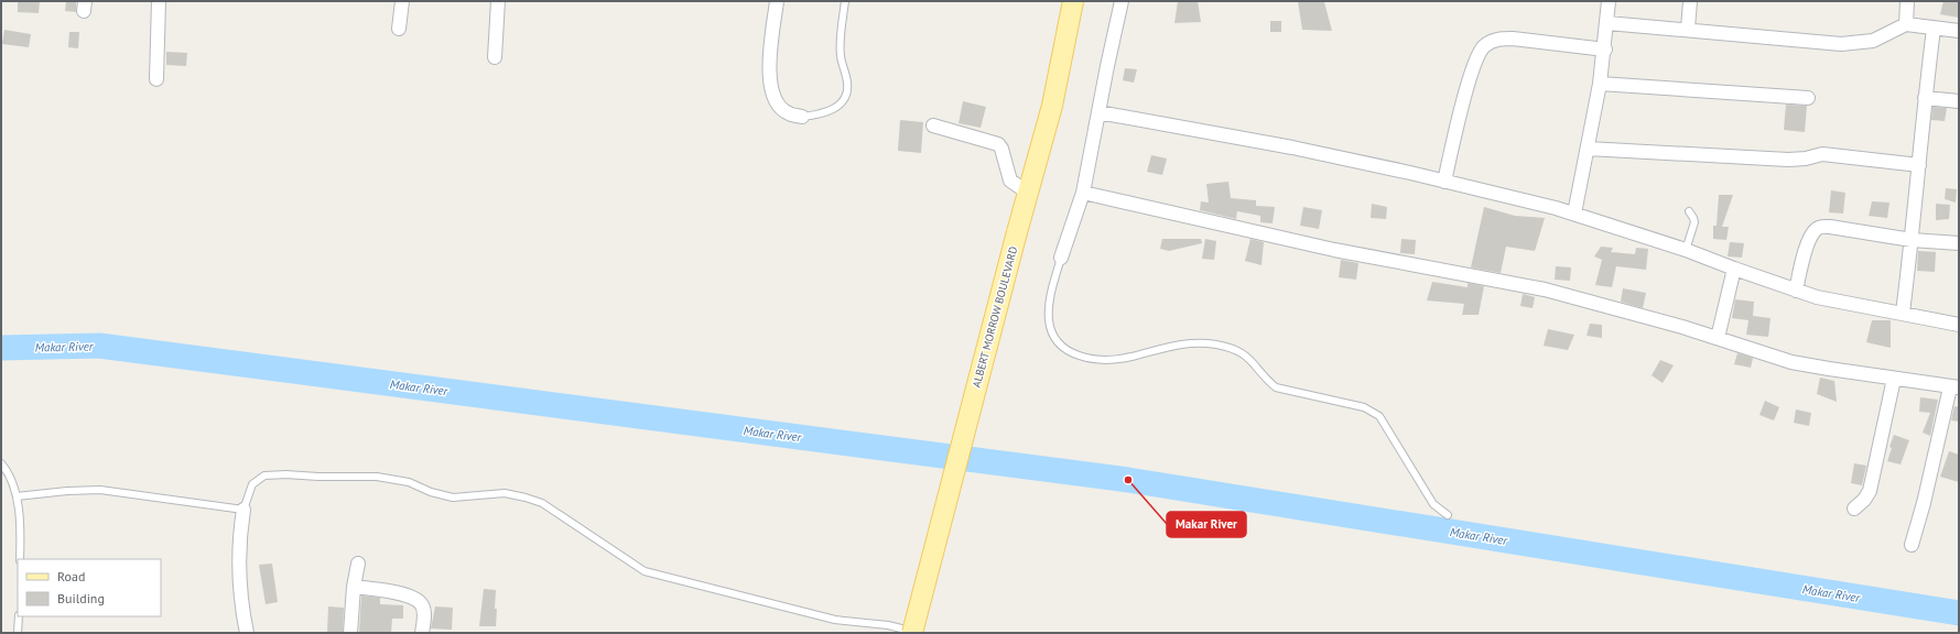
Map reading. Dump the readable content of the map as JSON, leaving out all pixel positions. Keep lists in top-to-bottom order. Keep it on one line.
{"streets":{"main road":["ALBERT MORROW BOULEVARD"]},"water":["Makar River"],"places":["Makar River"],"legend":["Road","Building"]}
